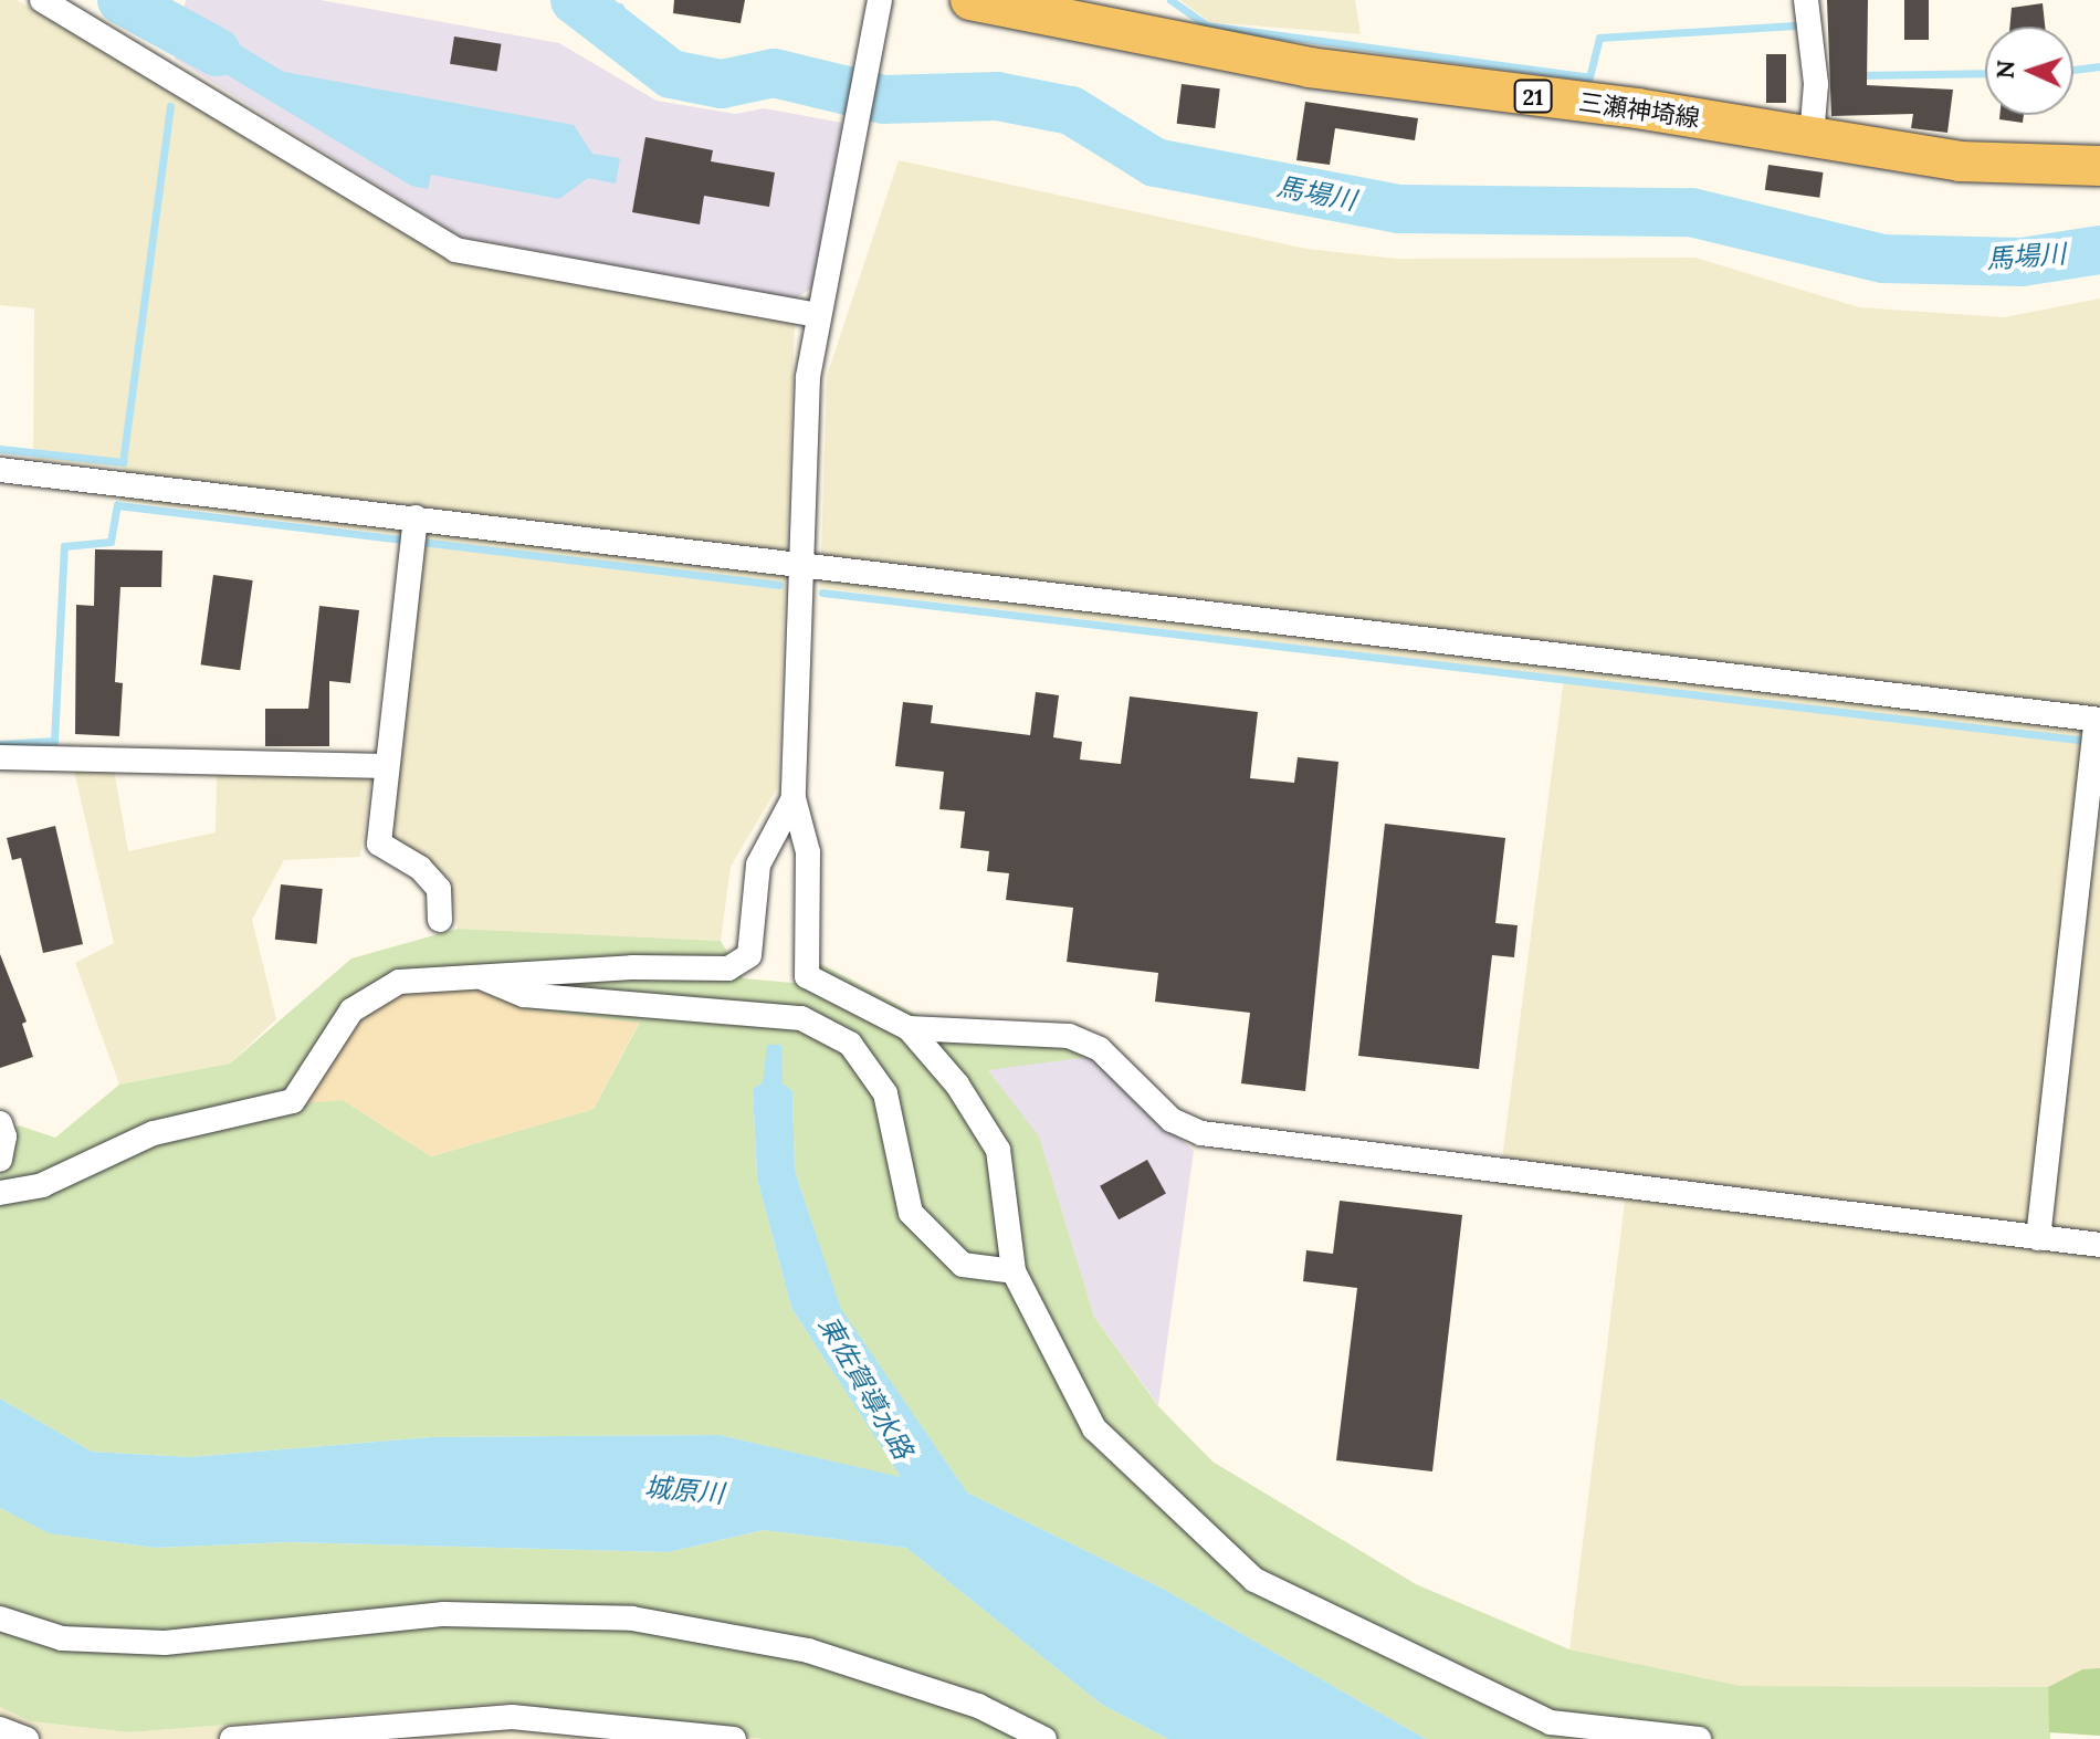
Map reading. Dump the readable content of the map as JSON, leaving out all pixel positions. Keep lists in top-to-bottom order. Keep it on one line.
{"streets":{"main road":["21","三瀬神埼線"]},"water":["馬場川","東佐賀導水路","城原川"],"north":"left"}
